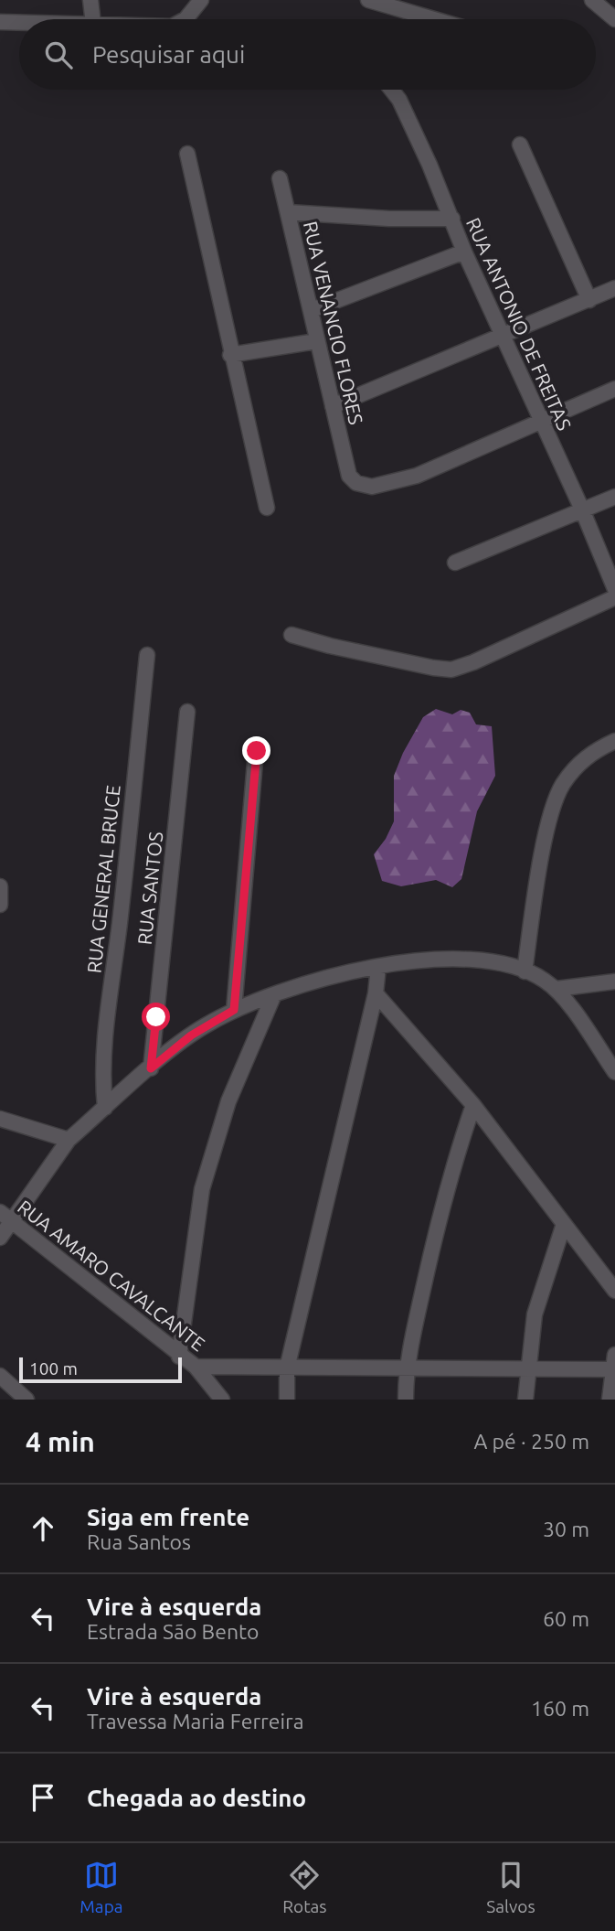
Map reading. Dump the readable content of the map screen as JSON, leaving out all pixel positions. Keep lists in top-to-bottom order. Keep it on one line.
{"streets":{"street":["RUA VENANCIO FLORES","RUA ANTONIO DE FREITAS","RUA GENERAL BRUCE","RUA SANTOS","RUA AMARO CAVALCANTE"]},"crossings":[["RUA VENANCIO FLORES","RUA ANTONIO DE FREITAS"]],"scale_bar":"100 m","page":{"search":"Pesquisar aqui","scale":"100 m","heading":["4 min","A pé · 250 m"],"list":[["Siga em frente","Rua Santos","30 m"],["Vire à esquerda","Estrada São Bento","60 m"],["Vire à esquerda","Travessa Maria Ferreira","160 m"],"Chegada ao destino"],"nav":["Mapa","Rotas","Salvos"]}}
